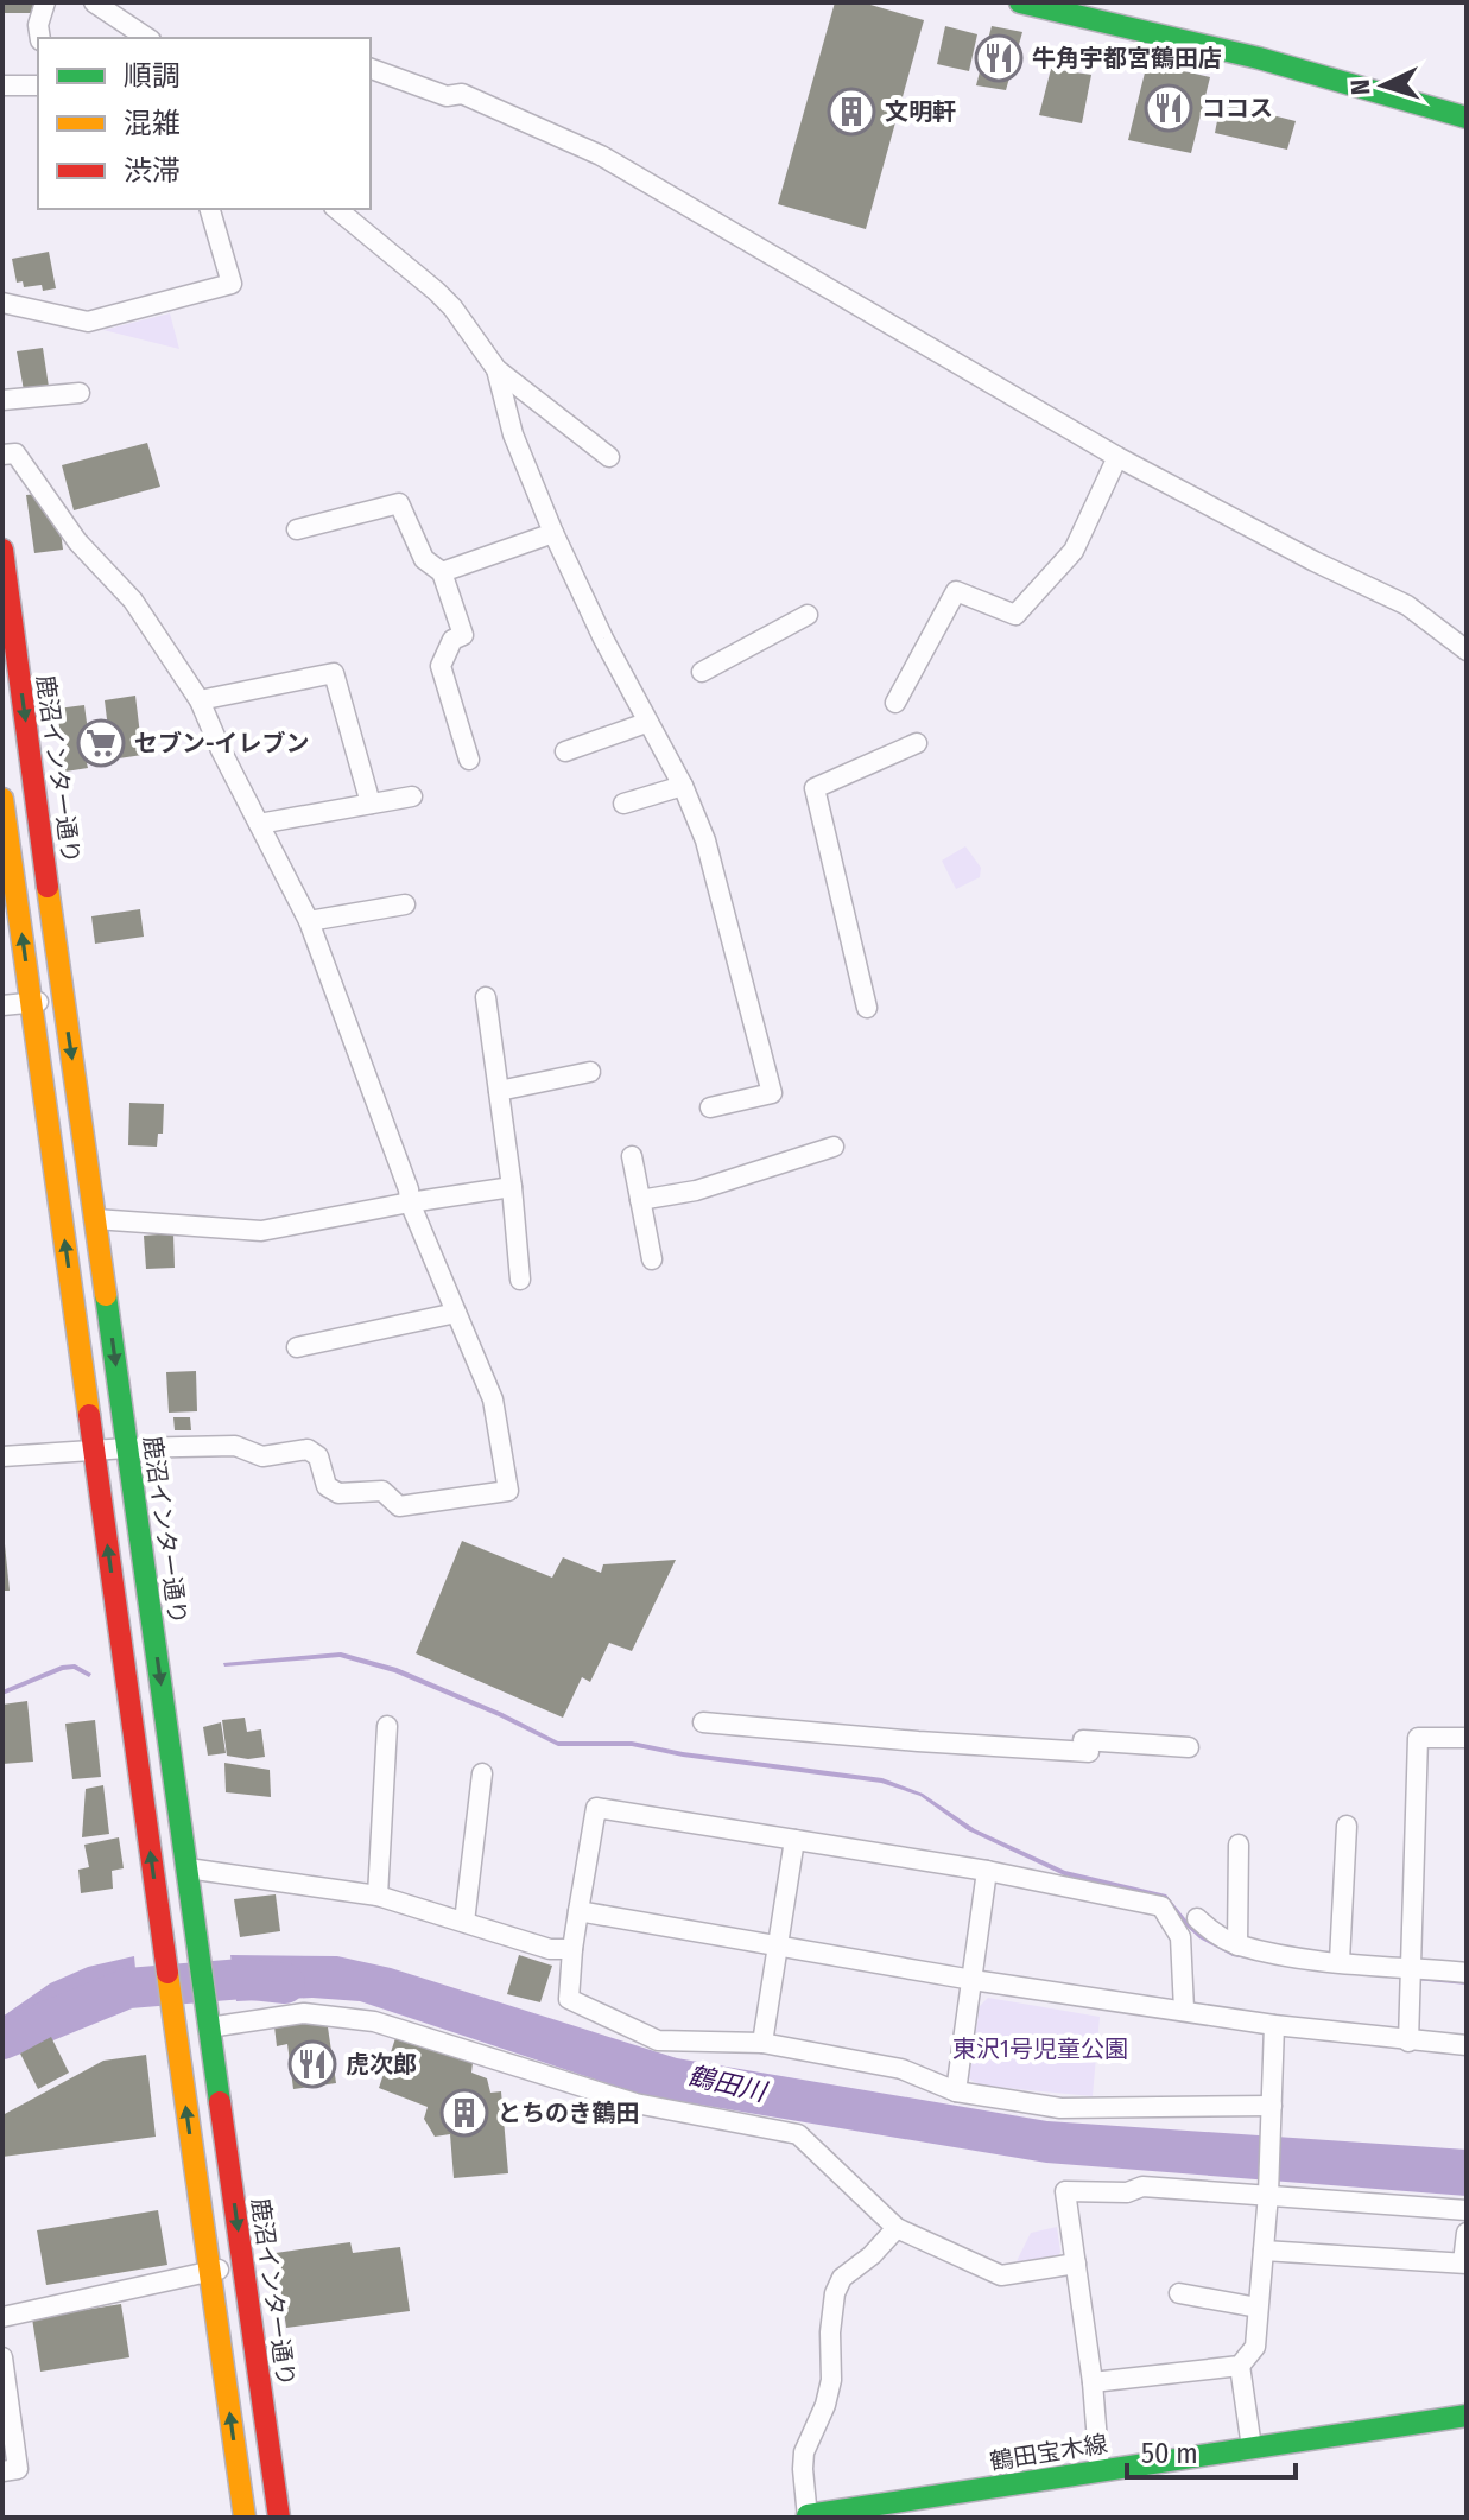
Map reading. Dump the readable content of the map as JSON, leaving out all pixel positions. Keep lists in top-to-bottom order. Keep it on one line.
{"streets":{"main road":["鹿沼インター通り","鶴田宝木線"]},"water":["鶴田川"],"parks":["東沢1号児童公園"],"places":{"restaurant":["牛角宇都宮鶴田店","ココス","虎次郎"],"building":["文明軒","とちのき鶴田"],"supermarket":["セブン-イレブン"]},"legend":["順調","混雑","渋滞"],"scale_bar":"50 m","north":"left"}
